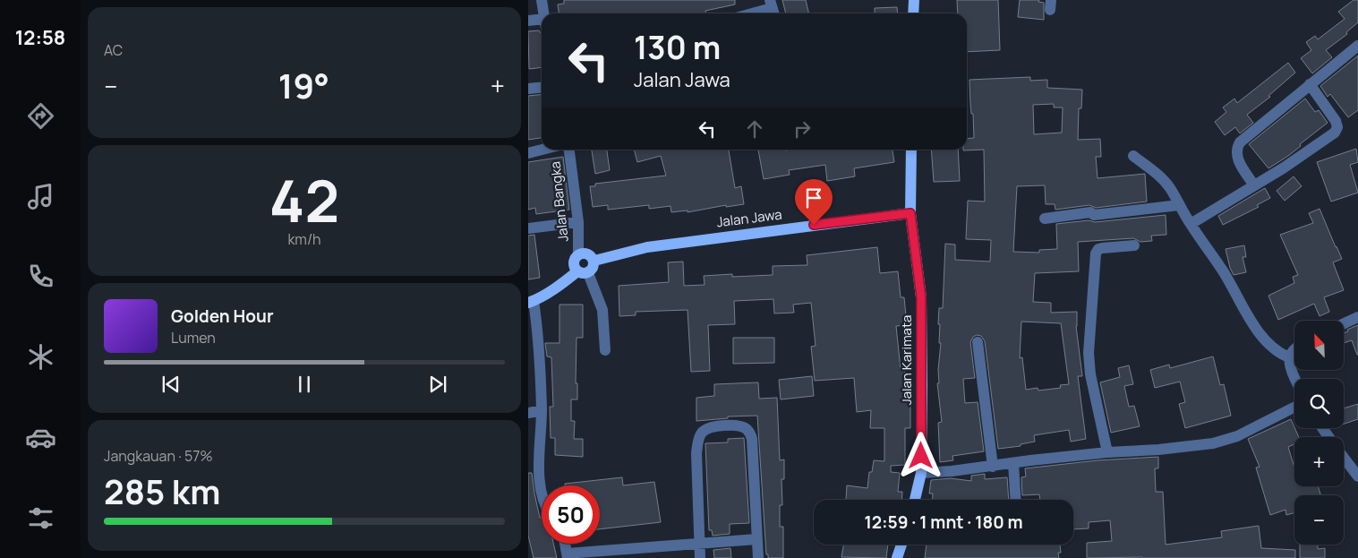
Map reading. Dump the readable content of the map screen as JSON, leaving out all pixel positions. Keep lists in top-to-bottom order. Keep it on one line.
{"streets":{"main road":["Jalan Jawa","Jalan Karimata"],"street":["Jalan Bangka"]},"crossings":[["Jalan Bangka","Jalan Jawa"],["Jalan Jawa","Jalan Karimata"]],"north":"top left","page":{"tabs":"12:58","tile":["AC",["42","km/h"],["Jangkauan · 57%","285 km"]],"turn":["130 m","Jalan Jawa"],"heat":["−","19°","+"],"song":["Golden Hour","Lumen"],"map_buttons":["+","−"],"limit":"50","trip":"12:59 · 1 mnt · 180 m"}}
